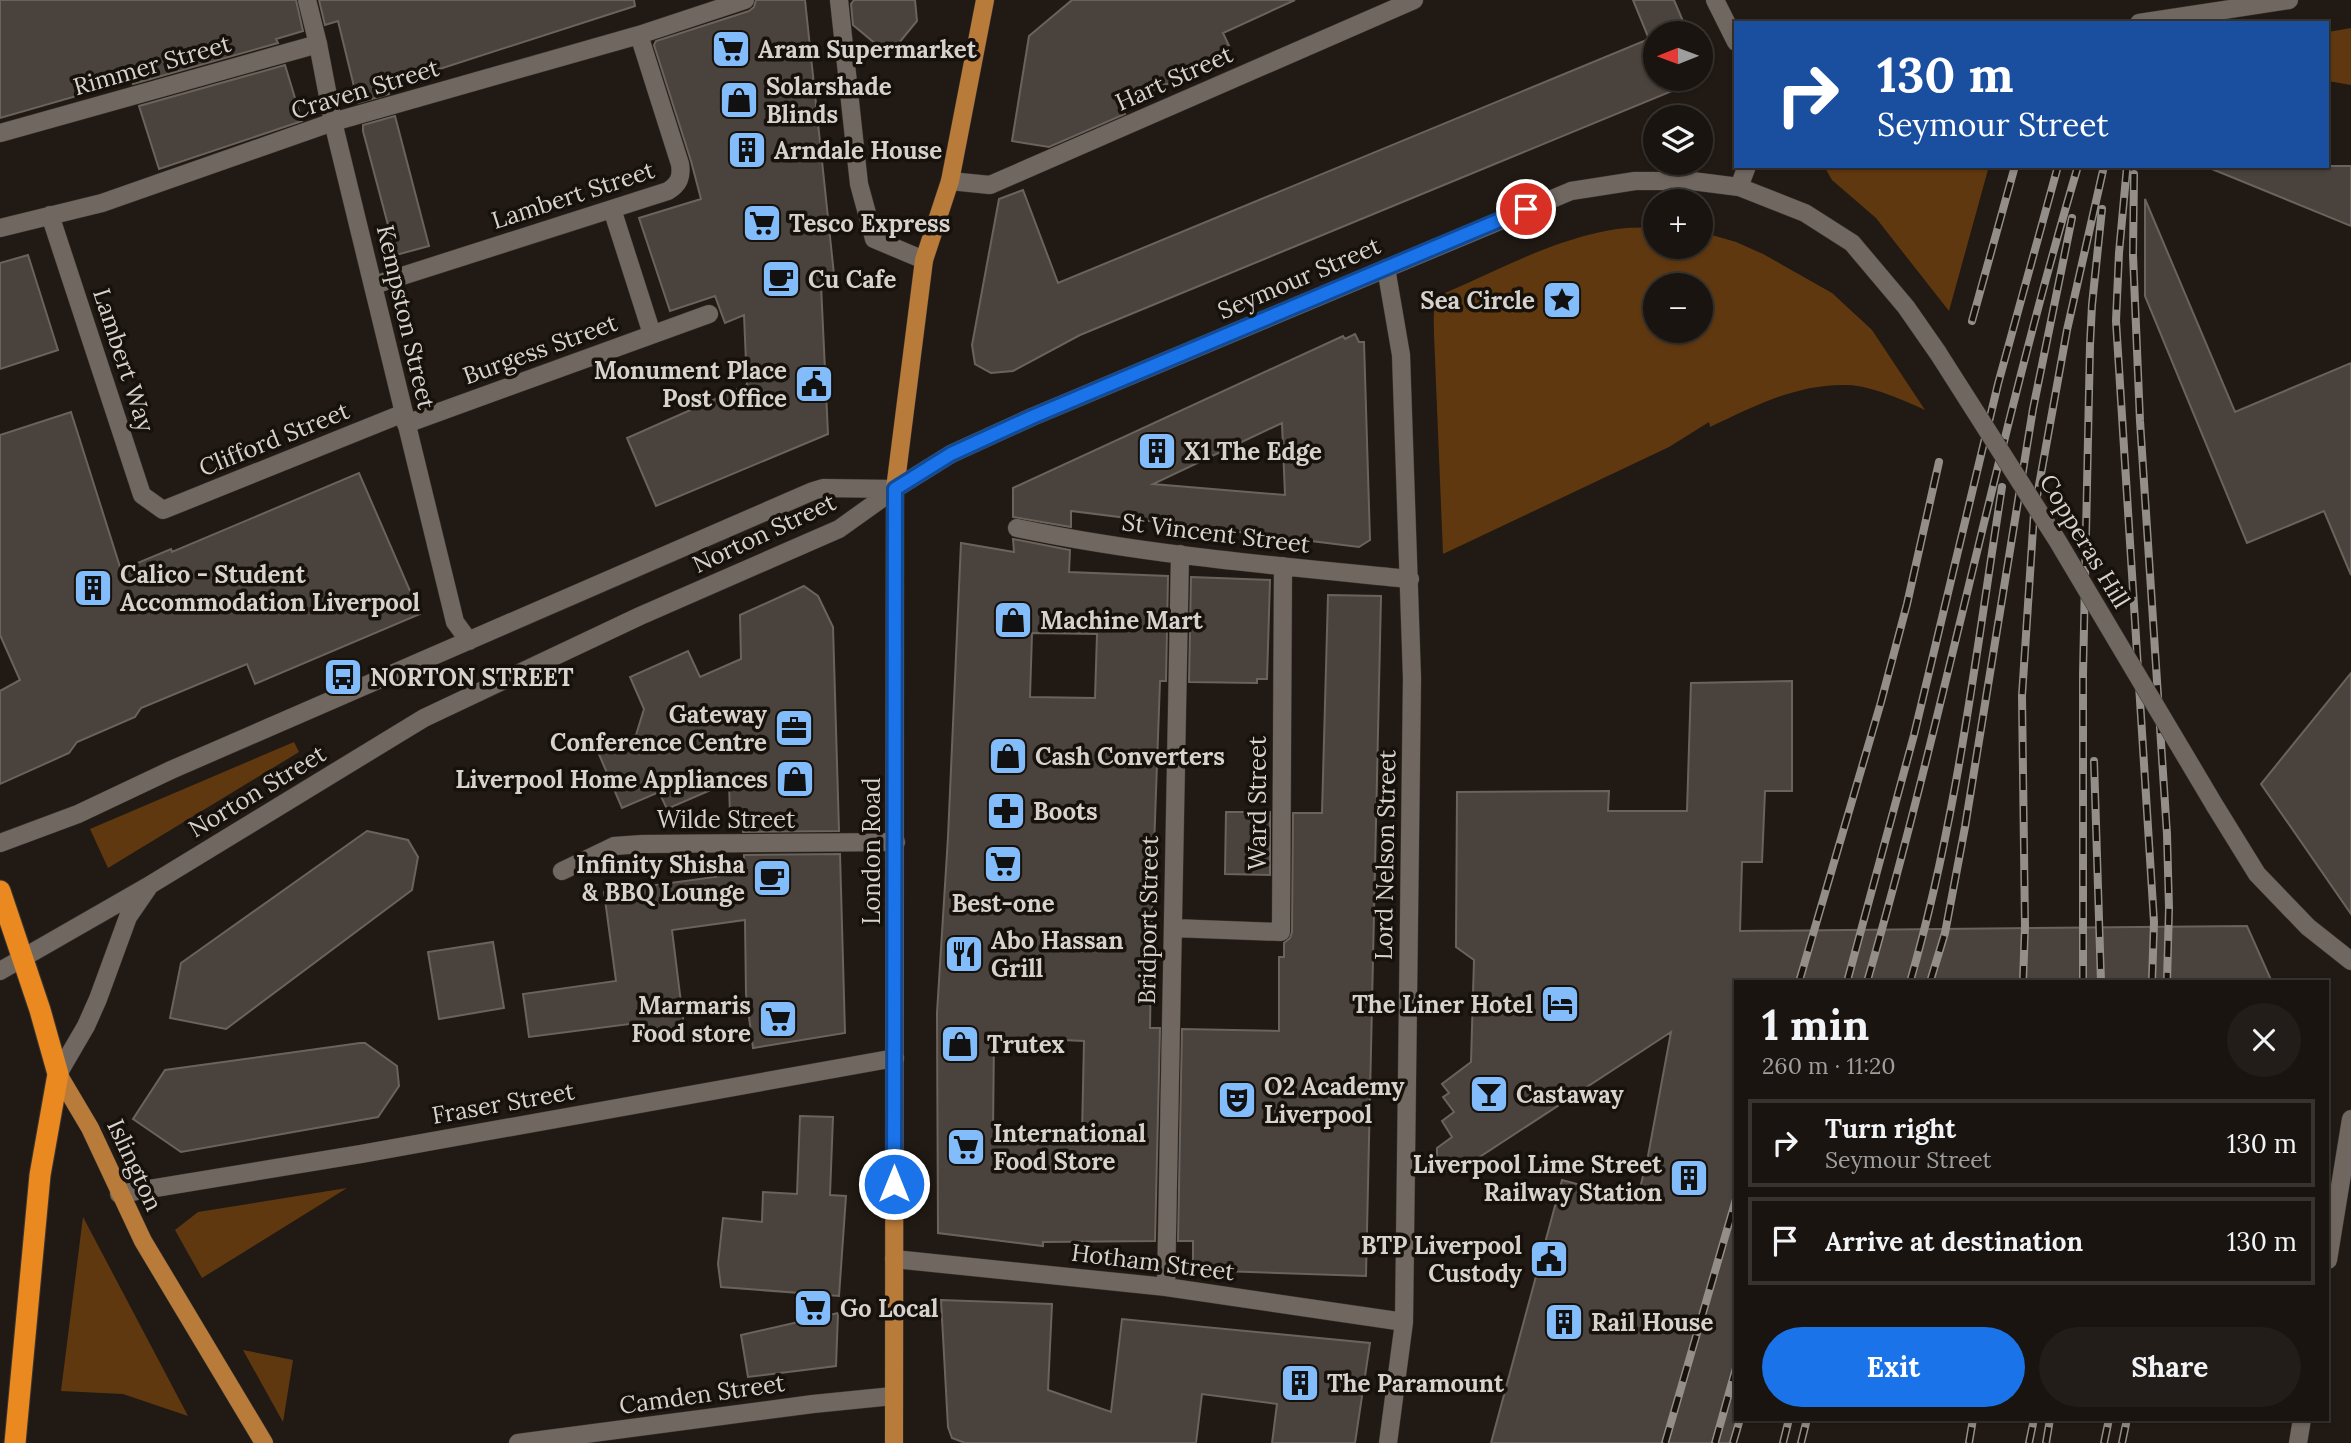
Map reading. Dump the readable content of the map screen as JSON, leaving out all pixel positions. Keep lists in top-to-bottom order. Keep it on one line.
{"streets":{"highway":["Islington"],"main road":["London Road"],"street":["Rimmer Street","Hart Street","Craven Street","Lambert Street","Seymour Street","Kempston Street","Burgess Street","Lambert Way","Clifford Street","Norton Street","St Vincent Street","Copperas Hill","Ward Street","Wilde Street","Lord Nelson Street","Bridport Street","Fraser Street","Hotham Street","Camden Street"]},"crossings":[["Rimmer Street","Kempston Street"],["Hart Street","London Road"],["Craven Street","Lambert Street"],["Craven Street","Kempston Street"],["Craven Street","Lambert Way"],["Lambert Street","Kempston Street"],["Lambert Street","Burgess Street"],["Seymour Street","Norton Street"],["Seymour Street","Copperas Hill"],["Seymour Street","London Road"],["Seymour Street","Lord Nelson Street"],["Kempston Street","Burgess Street"],["Kempston Street","Clifford Street"],["Kempston Street","Norton Street"],["Burgess Street","Clifford Street"],["Lambert Way","Clifford Street"],["Norton Street","London Road"],["Norton Street","Islington"],["St Vincent Street","Ward Street"],["St Vincent Street","Lord Nelson Street"],["St Vincent Street","Bridport Street"],["Ward Street","Bridport Street"],["Wilde Street","London Road"],["London Road","Fraser Street"],["London Road","Hotham Street"],["London Road","Camden Street"],["Lord Nelson Street","Hotham Street"],["Bridport Street","Hotham Street"],["Fraser Street","Islington"]],"places":{"supermarket":["Aram Supermarket","Tesco Express","Best-one","Marmaris Food store","International Food Store","Go Local"],"shop":["Solarshade Blinds","Machine Mart","Cash Converters","Liverpool Home Appliances","Trutex"],"building":["Arndale House","X1 The Edge","Calico - Student Accommodation Liverpool","Liverpool Lime Street Railway Station","Rail House","The Paramount"],"cafe":["Cu Cafe","Infinity Shisha & BBQ Lounge"],"place":["Sea Circle"],"public building":["Monument Place Post Office","BTP Liverpool Custody"],"bus stop":["NORTON STREET"],"office":["Gateway Conference Centre"],"pharmacy":["Boots"],"restaurant":["Abo Hassan Grill"],"hotel":["The Liner Hotel"],"bar":["Castaway"],"theatre":["O2 Academy Liverpool"]},"north":"left","page":{"map_buttons":["+","−"],"turn":["130 m","Seymour Street"],"heading":["1 min","260 m · 11:20"],"list":[{"name":"Turn right","note":"Seymour Street","value":"130 m"},{"name":"Arrive at destination","value":"130 m"}],"buttons":["Exit","Share"]}}
